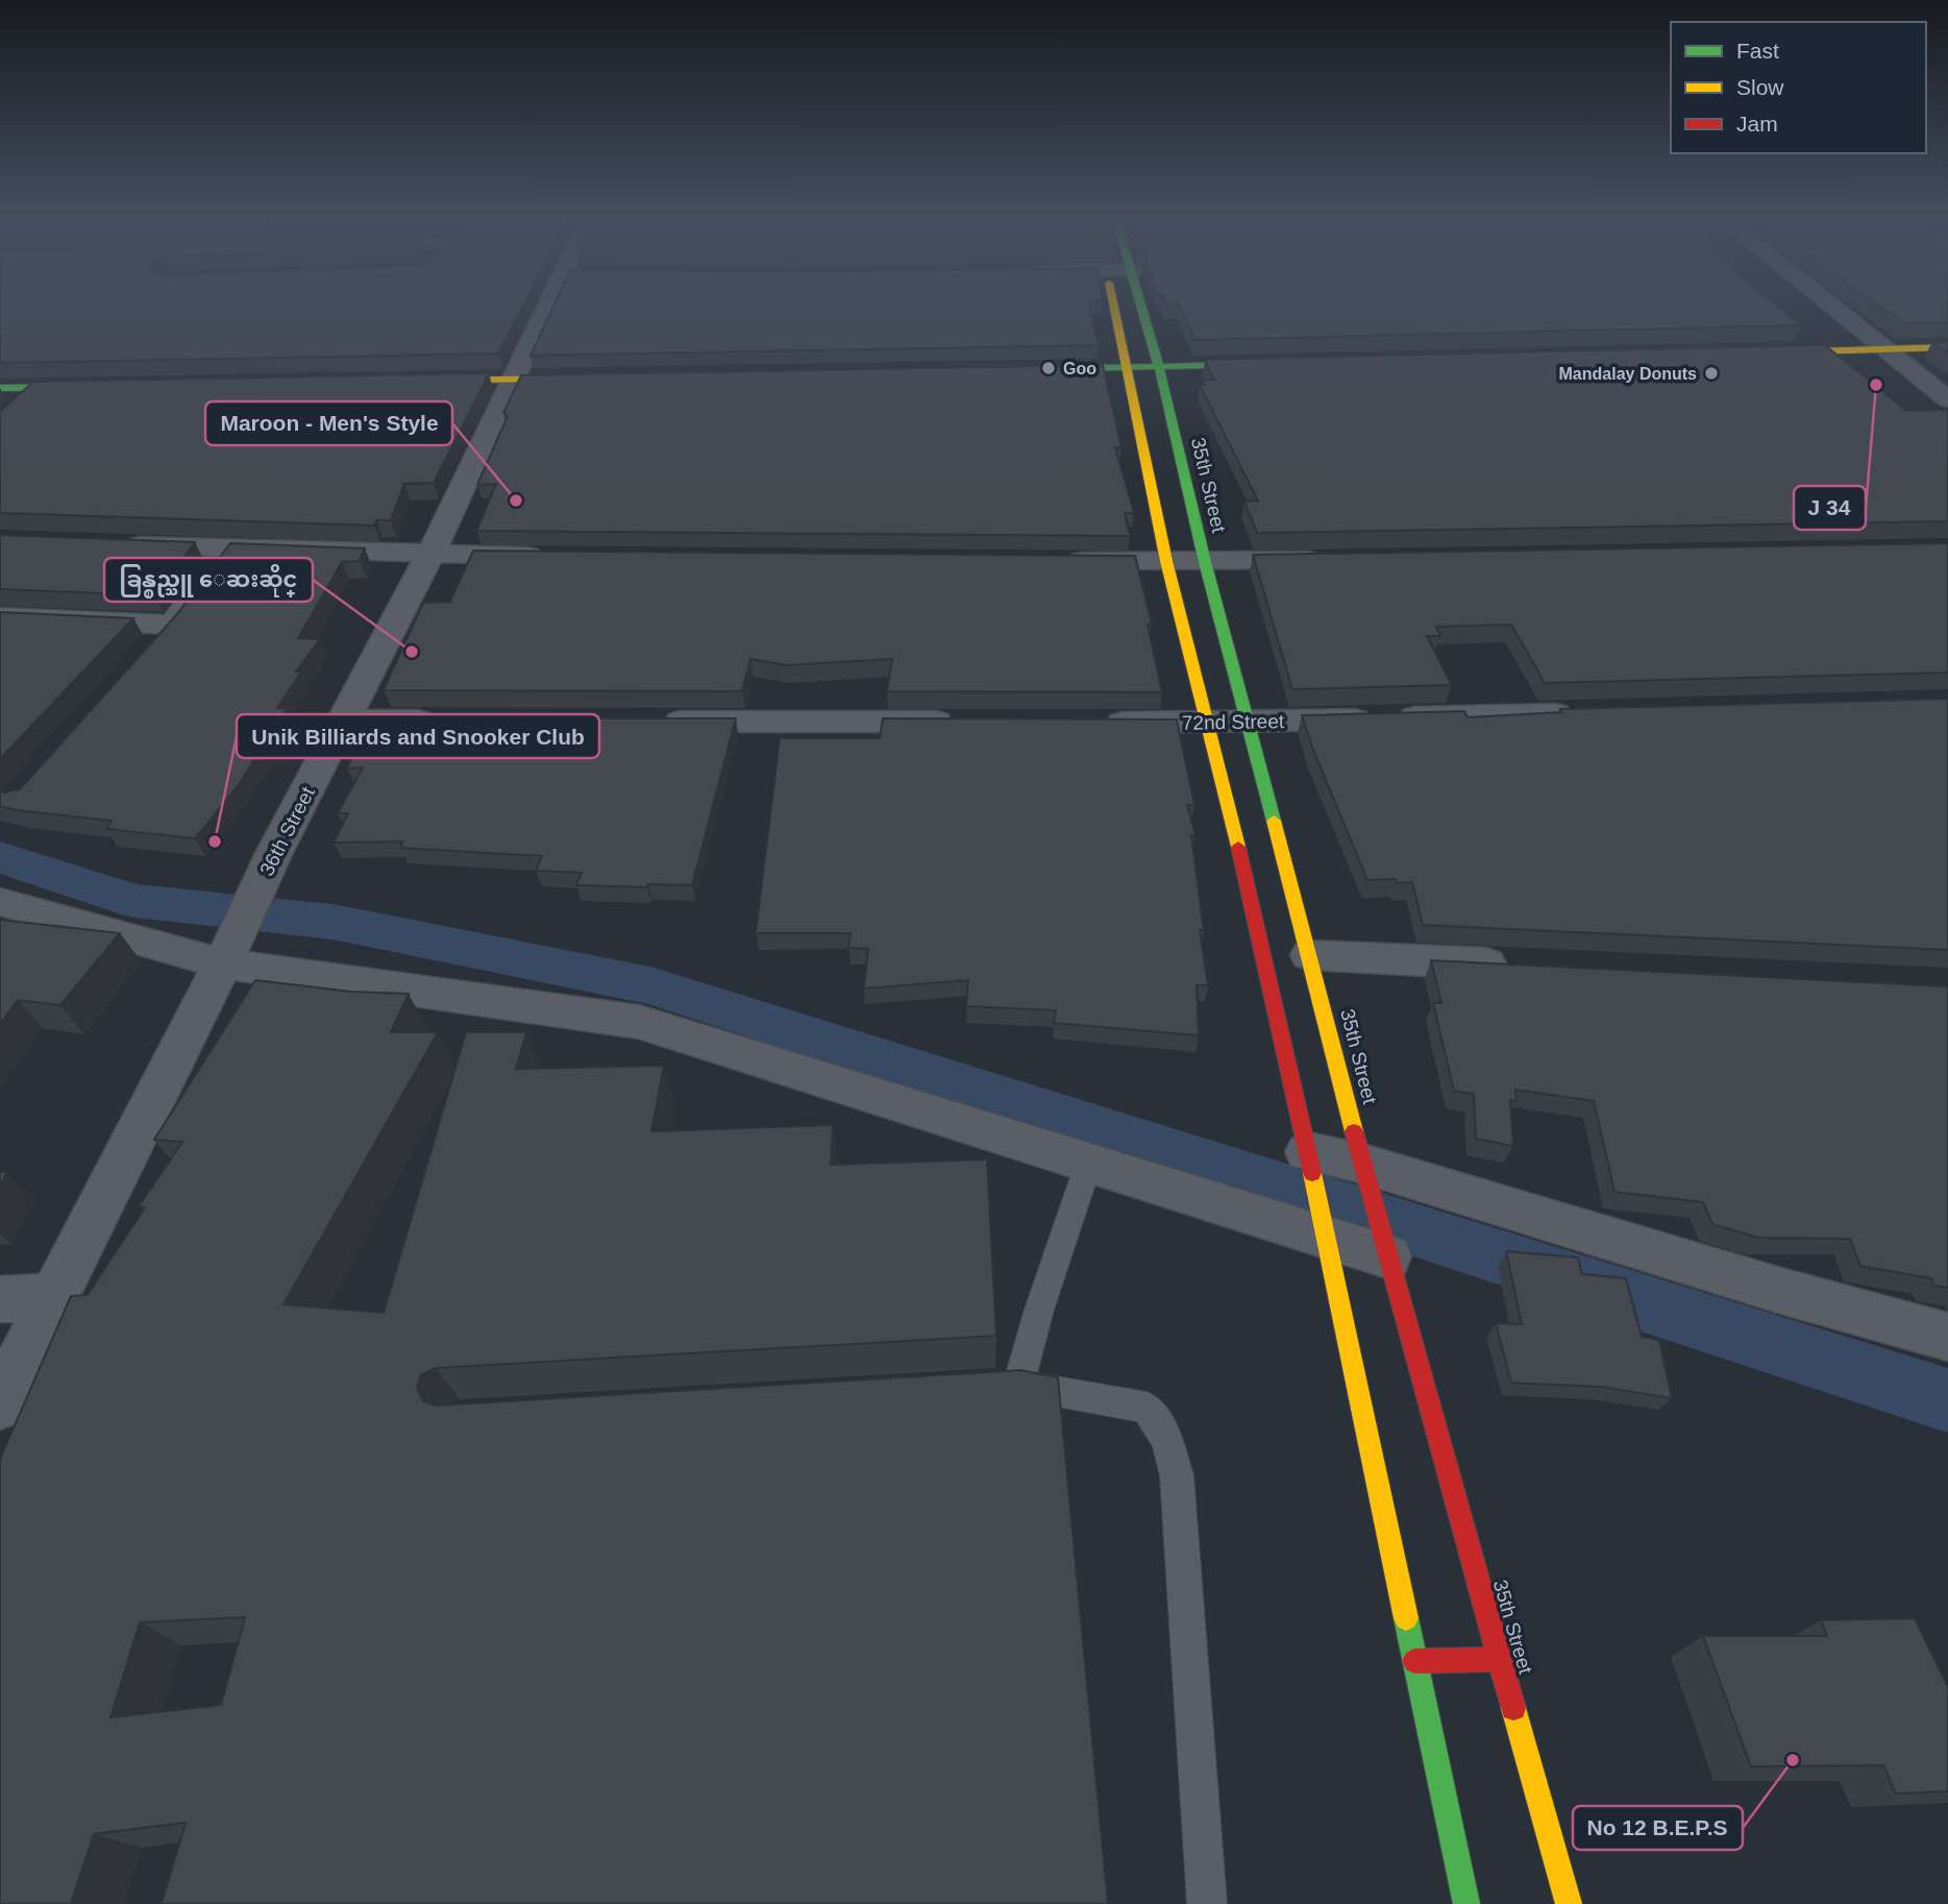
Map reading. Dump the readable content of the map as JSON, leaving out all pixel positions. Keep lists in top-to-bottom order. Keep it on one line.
{"streets":{"main road":["35th Street"],"street":["72nd Street","36th Street"]},"crossings":[["35th Street","72nd Street"]],"places":["Goo","Mandalay Donuts","J 34","Maroon - Men's Style","ခြန္စည္သူ ေဆးဆိုင္","Unik Billiards and Snooker Club","No 12 B.E.P.S"],"legend":["Fast","Slow","Jam"]}
